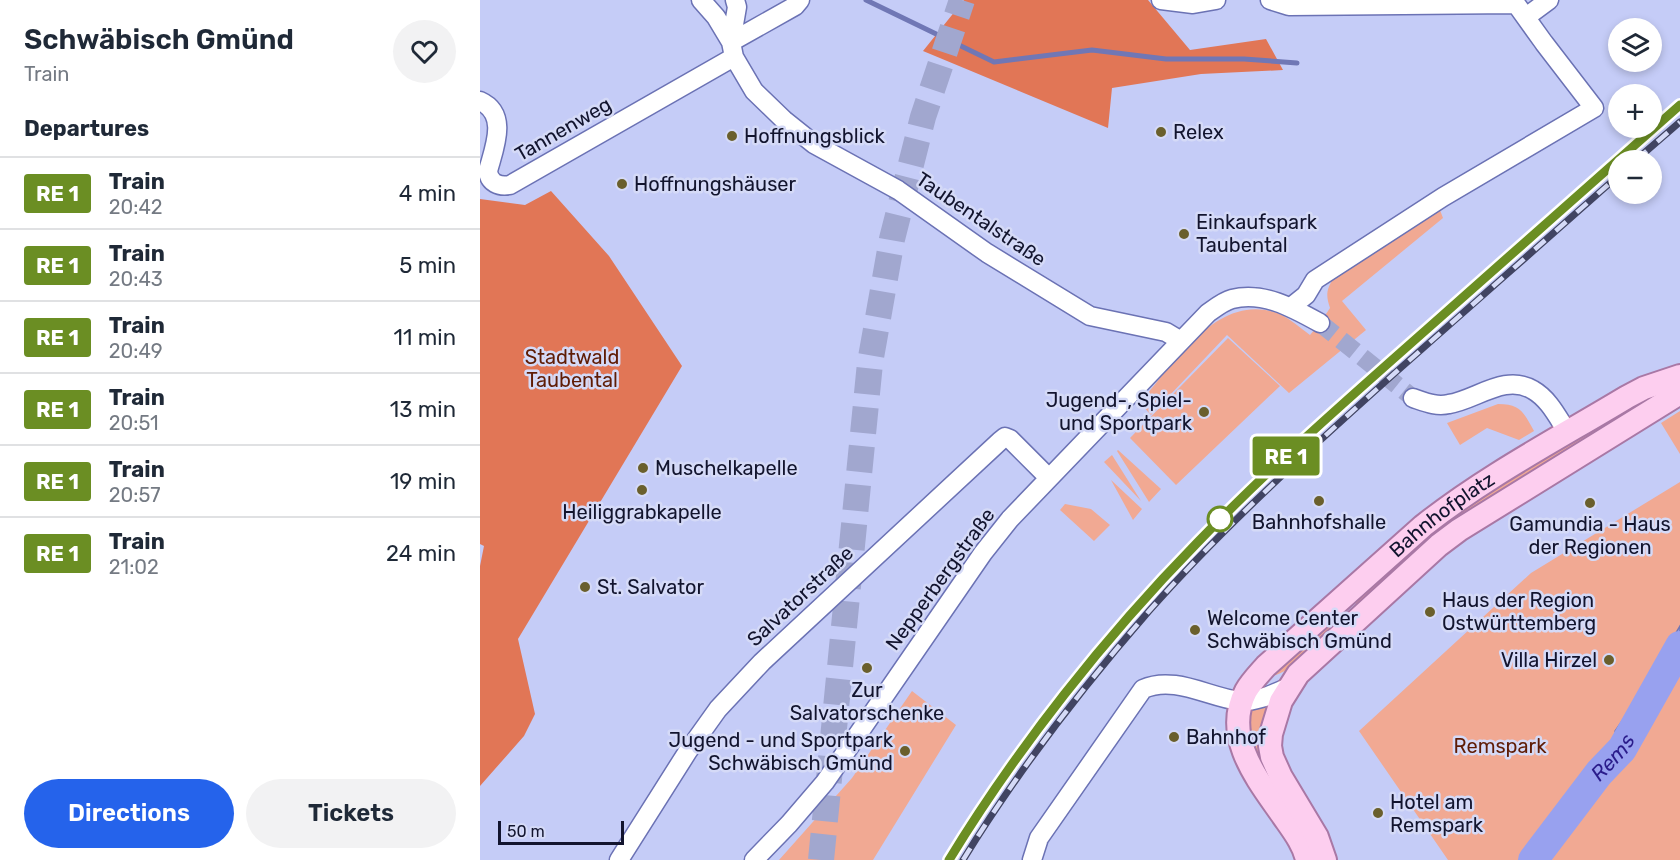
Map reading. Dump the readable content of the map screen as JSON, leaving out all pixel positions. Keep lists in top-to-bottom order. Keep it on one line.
{"streets":{"main road":["Bahnhofplatz"],"street":["Tannenweg","Taubentalstraße","Nepperbergstraße","Salvatorstraße"]},"crossings":[["Tannenweg","Taubentalstraße"],["Taubentalstraße","Nepperbergstraße"],["Nepperbergstraße","Salvatorstraße"]],"water":["Rems"],"parks":["Stadtwald Taubental","Remspark"],"places":["Relex","Hoffnungsblick","Hoffnungshäuser","Einkaufspark Taubental","Jugend-, Spiel- und Sportpark","Muschelkapelle","Heiliggrabkapelle","Bahnhofshalle","Gamundia - Haus der Regionen","St. Salvator","Haus der Region Ostwürttemberg","Welcome Center Schwäbisch Gmünd","Villa Hirzel","Zur Salvatorschenke","Bahnhof","Jugend - und Sportpark Schwäbisch Gmünd","Hotel am Remspark"],"scale_bar":"50 m","page":{"heading":[["Schwäbisch Gmünd","Train"],"Departures"],"on_map":"RE 1","map_buttons":["+","−"],"list":[{"mark":"RE 1","name":"Train","note":"20:42","value":"4 min"},{"mark":"RE 1","name":"Train","note":"20:43","value":"5 min"},{"mark":"RE 1","name":"Train","note":"20:49","value":"11 min"},{"mark":"RE 1","name":"Train","note":"20:51","value":"13 min"},{"mark":"RE 1","name":"Train","note":"20:57","value":"19 min"},{"mark":"RE 1","name":"Train","note":"21:02","value":"24 min"}],"buttons":["Directions","Tickets"],"scale":"50 m"}}
